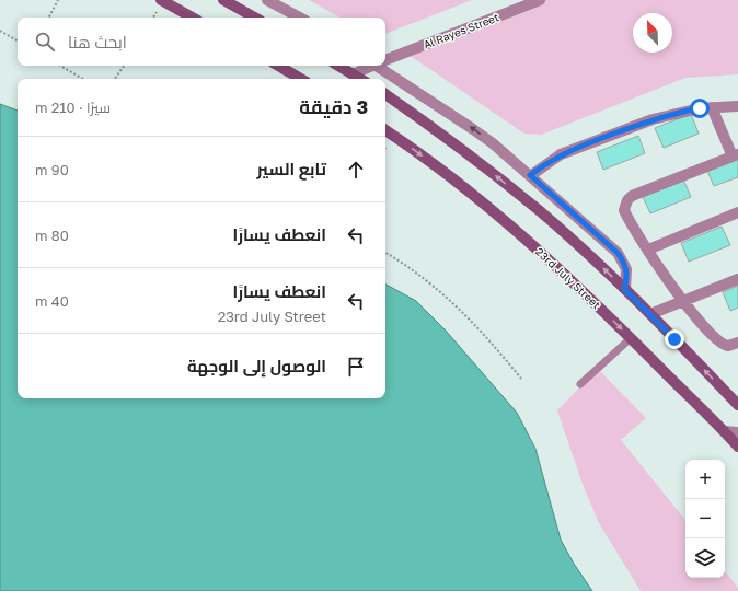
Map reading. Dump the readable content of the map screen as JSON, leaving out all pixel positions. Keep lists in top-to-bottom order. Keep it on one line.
{"streets":{"main road":["23rd July Street"],"street":["Al Rayes Street"]},"north":"top left","page":{"search":"ابحث هنا","heading":["3 دقيقة","سيرًا · 210 m"],"list":[["تابع السير","90 m"],["انعطف يسارًا","80 m"],["انعطف يسارًا","23rd July Street","40 m"],"الوصول إلى الوجهة"],"map_buttons":["+","−"]}}
